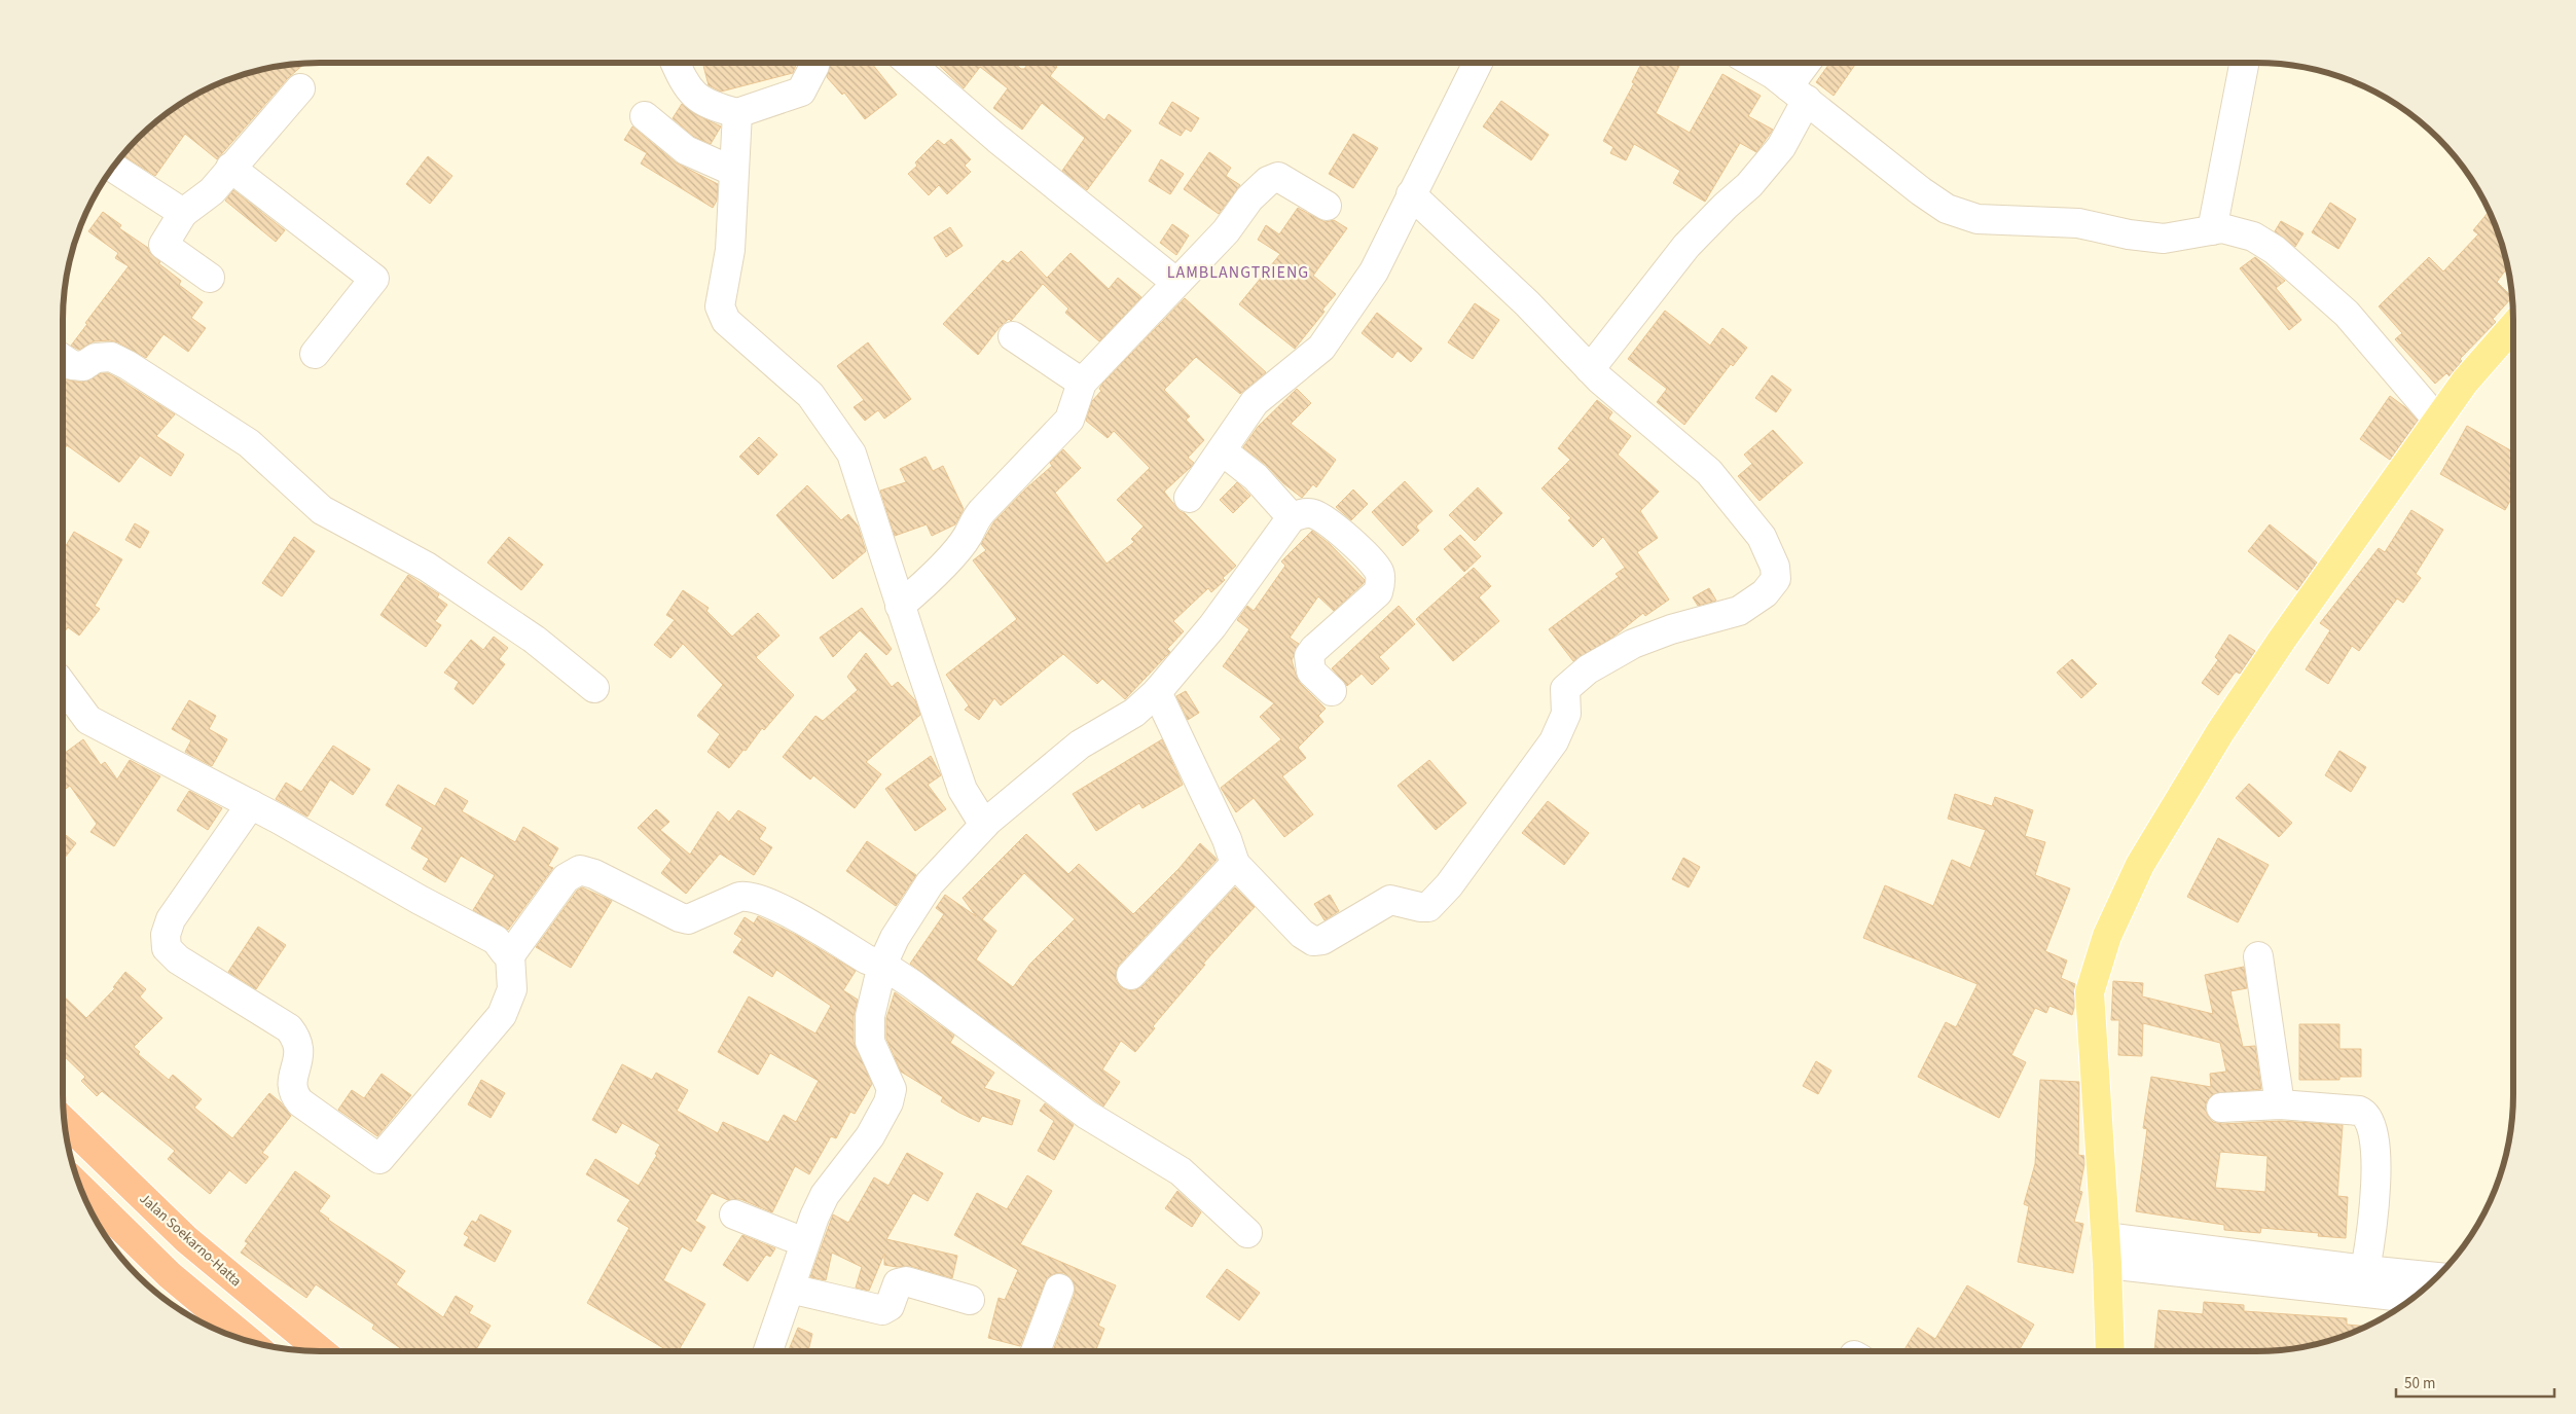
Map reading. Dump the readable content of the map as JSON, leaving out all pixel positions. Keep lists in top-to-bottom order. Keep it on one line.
{"streets":{"highway":["Jalan Soekarno-Hatta"]},"districts":["LAMBLANGTRIENG"],"scale_bar":"50 m"}
